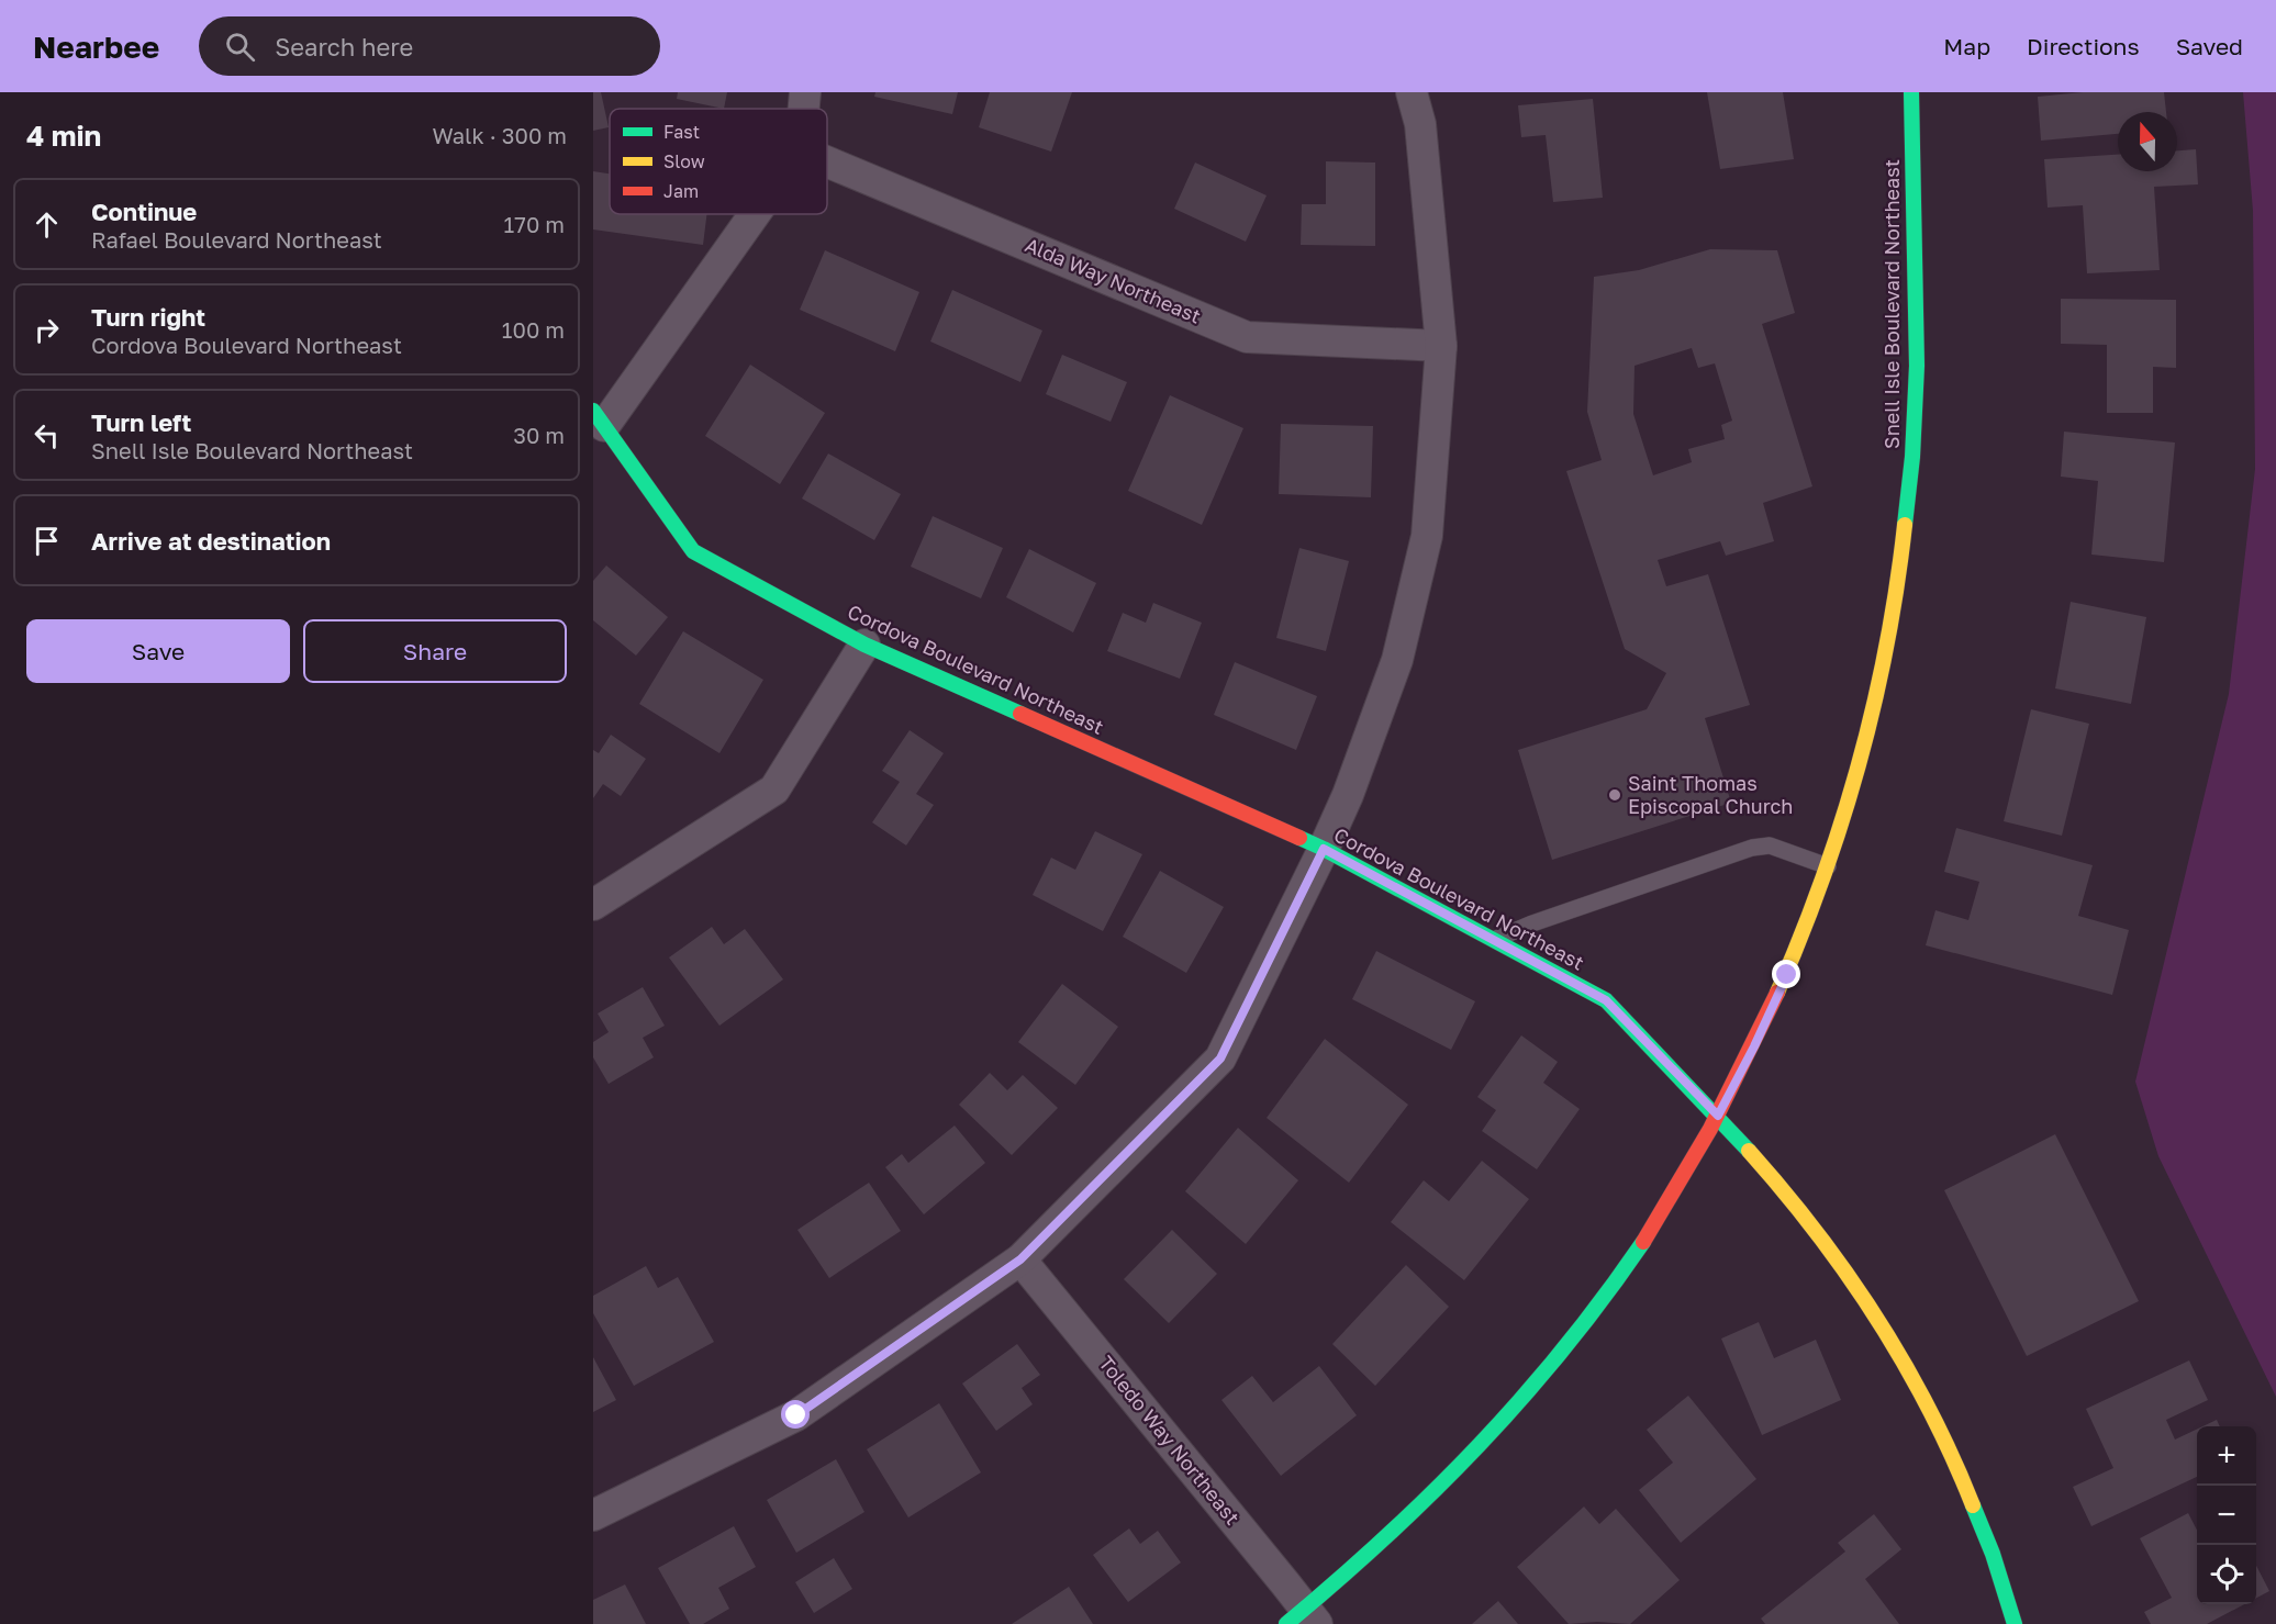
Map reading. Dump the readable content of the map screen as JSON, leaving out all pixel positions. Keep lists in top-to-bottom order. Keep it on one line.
{"streets":{"street":["Alda Way Northeast","Snell Isle Boulevard Northeast","Cordova Boulevard Northeast","Toledo Way Northeast"]},"crossings":[["Snell Isle Boulevard Northeast","Cordova Boulevard Northeast"],["Snell Isle Boulevard Northeast","Toledo Way Northeast"]],"places":["Saint Thomas Episcopal Church"],"legend":["Fast","Slow","Jam"],"north":"top","page":{"header":"Nearbee","search":"Search here","nav":["Map","Directions","Saved"],"heading":["4 min","Walk · 300 m"],"list":[["Continue","Rafael Boulevard Northeast","170 m"],["Turn right","Cordova Boulevard Northeast","100 m"],["Turn left","Snell Isle Boulevard Northeast","30 m"],"Arrive at destination"],"buttons":["Save","Share"],"map_buttons":["+","−"]}}
